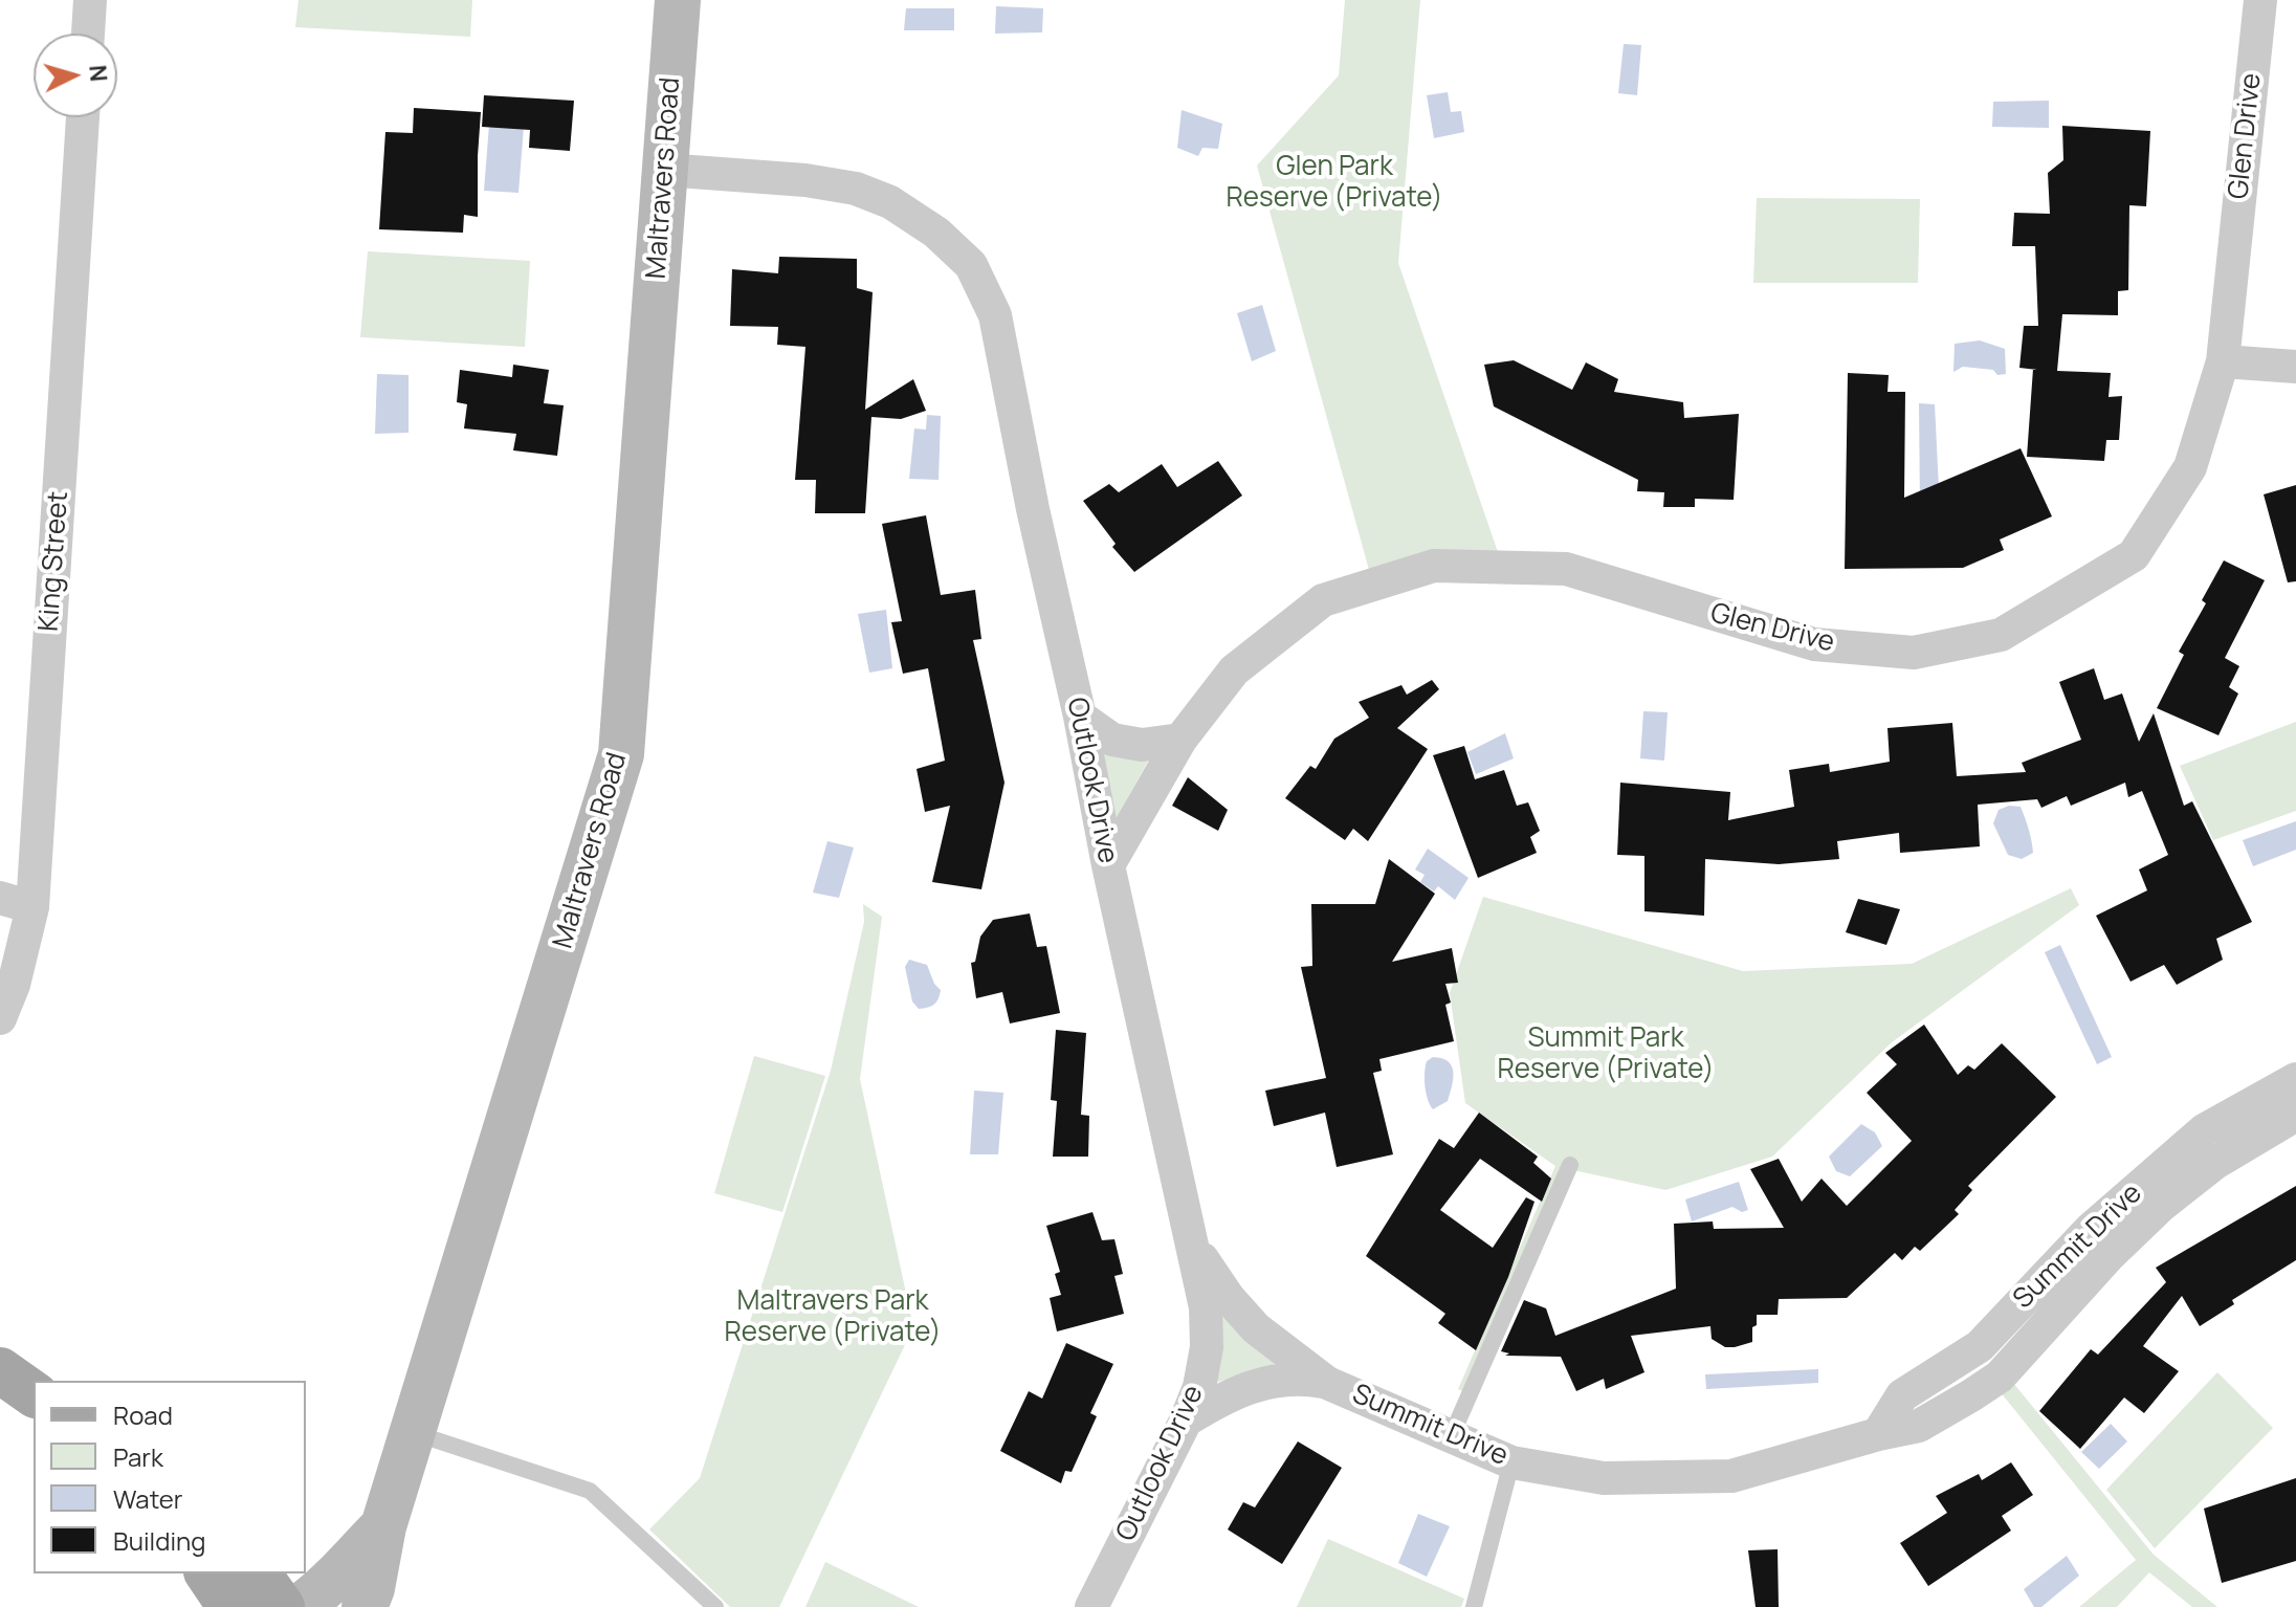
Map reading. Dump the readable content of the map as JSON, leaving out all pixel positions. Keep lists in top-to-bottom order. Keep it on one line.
{"streets":{"street":["Glen Drive","Maltravers Road","King Street","Outlook Drive","Summit Drive"]},"crossings":[["Glen Drive","Outlook Drive"],["Maltravers Road","Outlook Drive"],["Outlook Drive","Summit Drive"]],"parks":["Glen Park Reserve (Private)","Summit Park Reserve (Private)","Maltravers Park Reserve (Private)"],"legend":["Road","Park","Water","Building"],"north":"right"}
